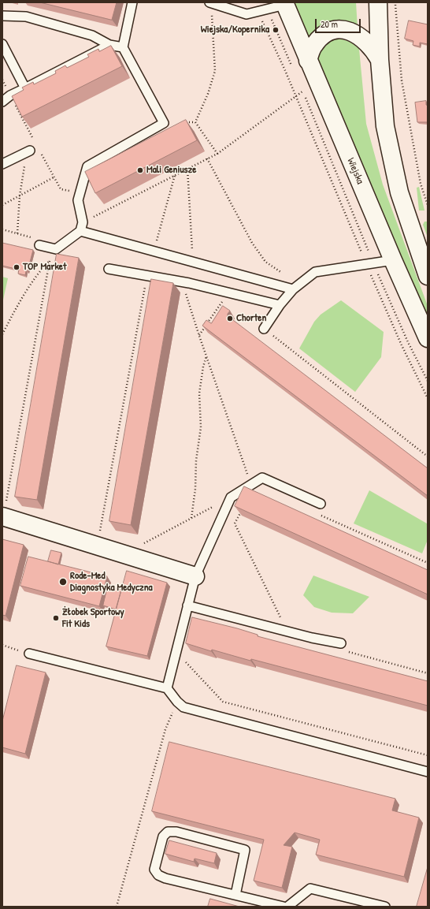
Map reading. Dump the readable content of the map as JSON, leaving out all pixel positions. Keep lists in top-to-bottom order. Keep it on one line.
{"streets":{"main road":["Wiejska"]},"places":["Wiejska/Kopernika","Mali Geniusze","TOP Market","Chorten","Rode-Med Diagnostyka Medyczna","Żłobek Sportowy Fit Kids"],"scale_bar":"20 m"}
